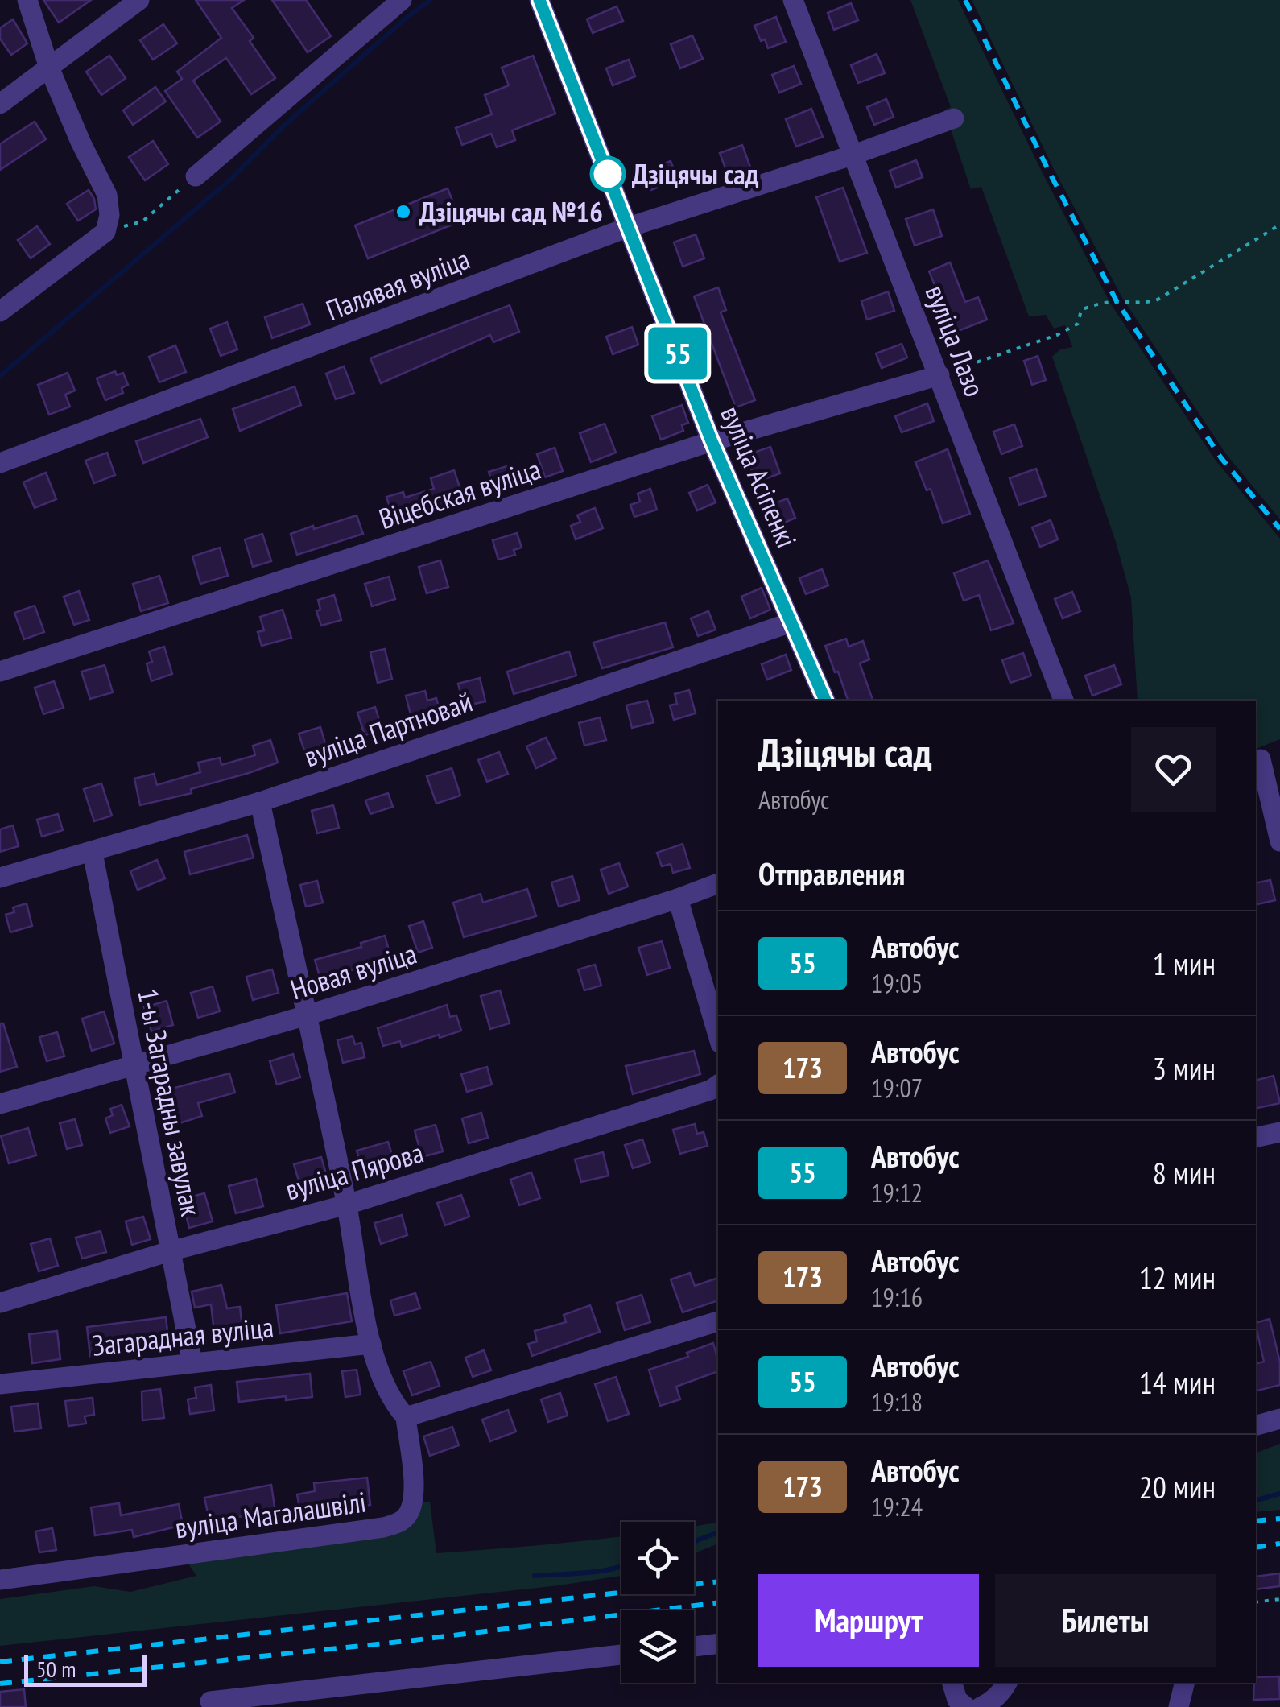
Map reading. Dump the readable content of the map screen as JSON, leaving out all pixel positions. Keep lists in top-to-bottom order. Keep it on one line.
{"streets":{"street":["Палявая вуліца","вуліца Лазо","вуліца Асіпенкі","Віцебская вуліца","вуліца Партновай","Новая вуліца","1-ы Загарадны завулак","вуліца Пярова","Загарадная вуліца","вуліца Магалашвілі"]},"crossings":[["Палявая вуліца","вуліца Лазо"],["Палявая вуліца","вуліца Асіпенкі"],["вуліца Лазо","Віцебская вуліца"],["вуліца Асіпенкі","Віцебская вуліца"],["вуліца Асіпенкі","вуліца Партновай"],["вуліца Партновай","1-ы Загарадны завулак"],["Новая вуліца","1-ы Загарадны завулак"],["1-ы Загарадны завулак","вуліца Пярова"],["1-ы Загарадны завулак","Загарадная вуліца"]],"places":["Дзіцячы сад","Дзіцячы сад №16"],"lines":["bus line 55"],"scale_bar":"50 m","page":{"on_map":"55","heading":[["Дзіцячы сад","Автобус"],"Отправления"],"list":[{"mark":"55","name":"Автобус","note":"19:05","value":"1 мин"},{"mark":"173","name":"Автобус","note":"19:07","value":"3 мин"},{"mark":"55","name":"Автобус","note":"19:12","value":"8 мин"},{"mark":"173","name":"Автобус","note":"19:16","value":"12 мин"},{"mark":"55","name":"Автобус","note":"19:18","value":"14 мин"},{"mark":"173","name":"Автобус","note":"19:24","value":"20 мин"}],"buttons":["Маршрут","Билеты"],"scale":"50 m"}}
